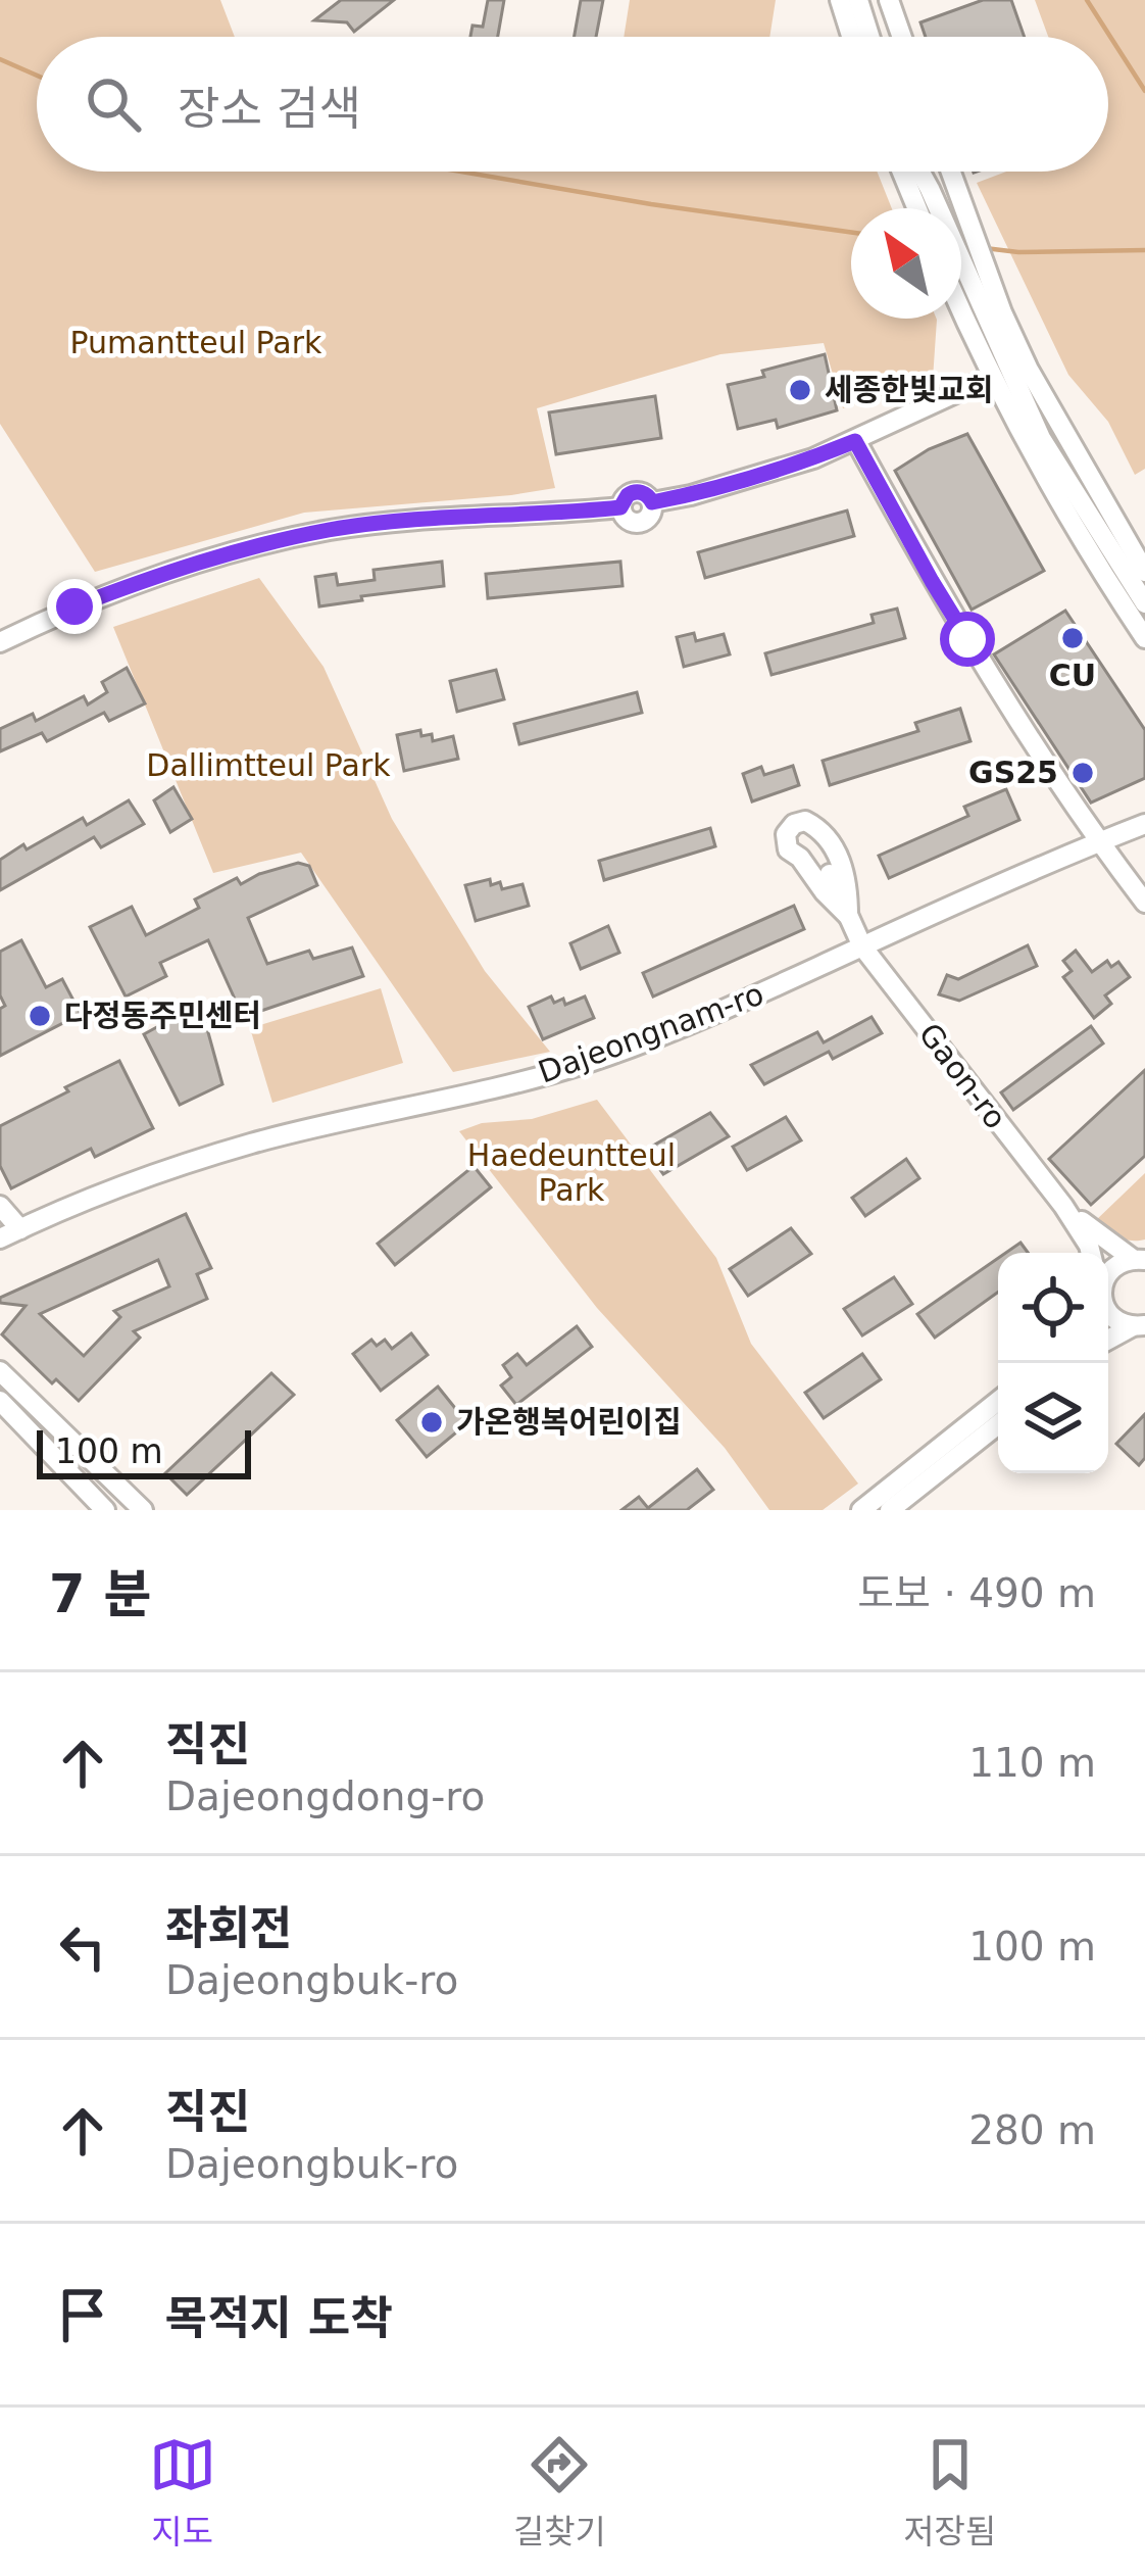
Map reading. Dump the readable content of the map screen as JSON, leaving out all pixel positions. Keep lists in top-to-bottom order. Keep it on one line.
{"streets":{"street":["Dajeongnam-ro","Gaon-ro"]},"crossings":[["Dajeongnam-ro","Gaon-ro"]],"parks":["Pumantteul Park","Dallimtteul Park","Haedeuntteul Park"],"places":["세종한빛교회","CU","GS25","다정동주민센터","가온행복어린이집"],"scale_bar":"100 m","north":"top left","page":{"search":"장소 검색","scale":"100 m","heading":["7 분","도보 · 490 m"],"list":[["직진","Dajeongdong-ro","110 m"],["좌회전","Dajeongbuk-ro","100 m"],["직진","Dajeongbuk-ro","280 m"],"목적지 도착"],"nav":["지도","길찾기","저장됨"]}}
